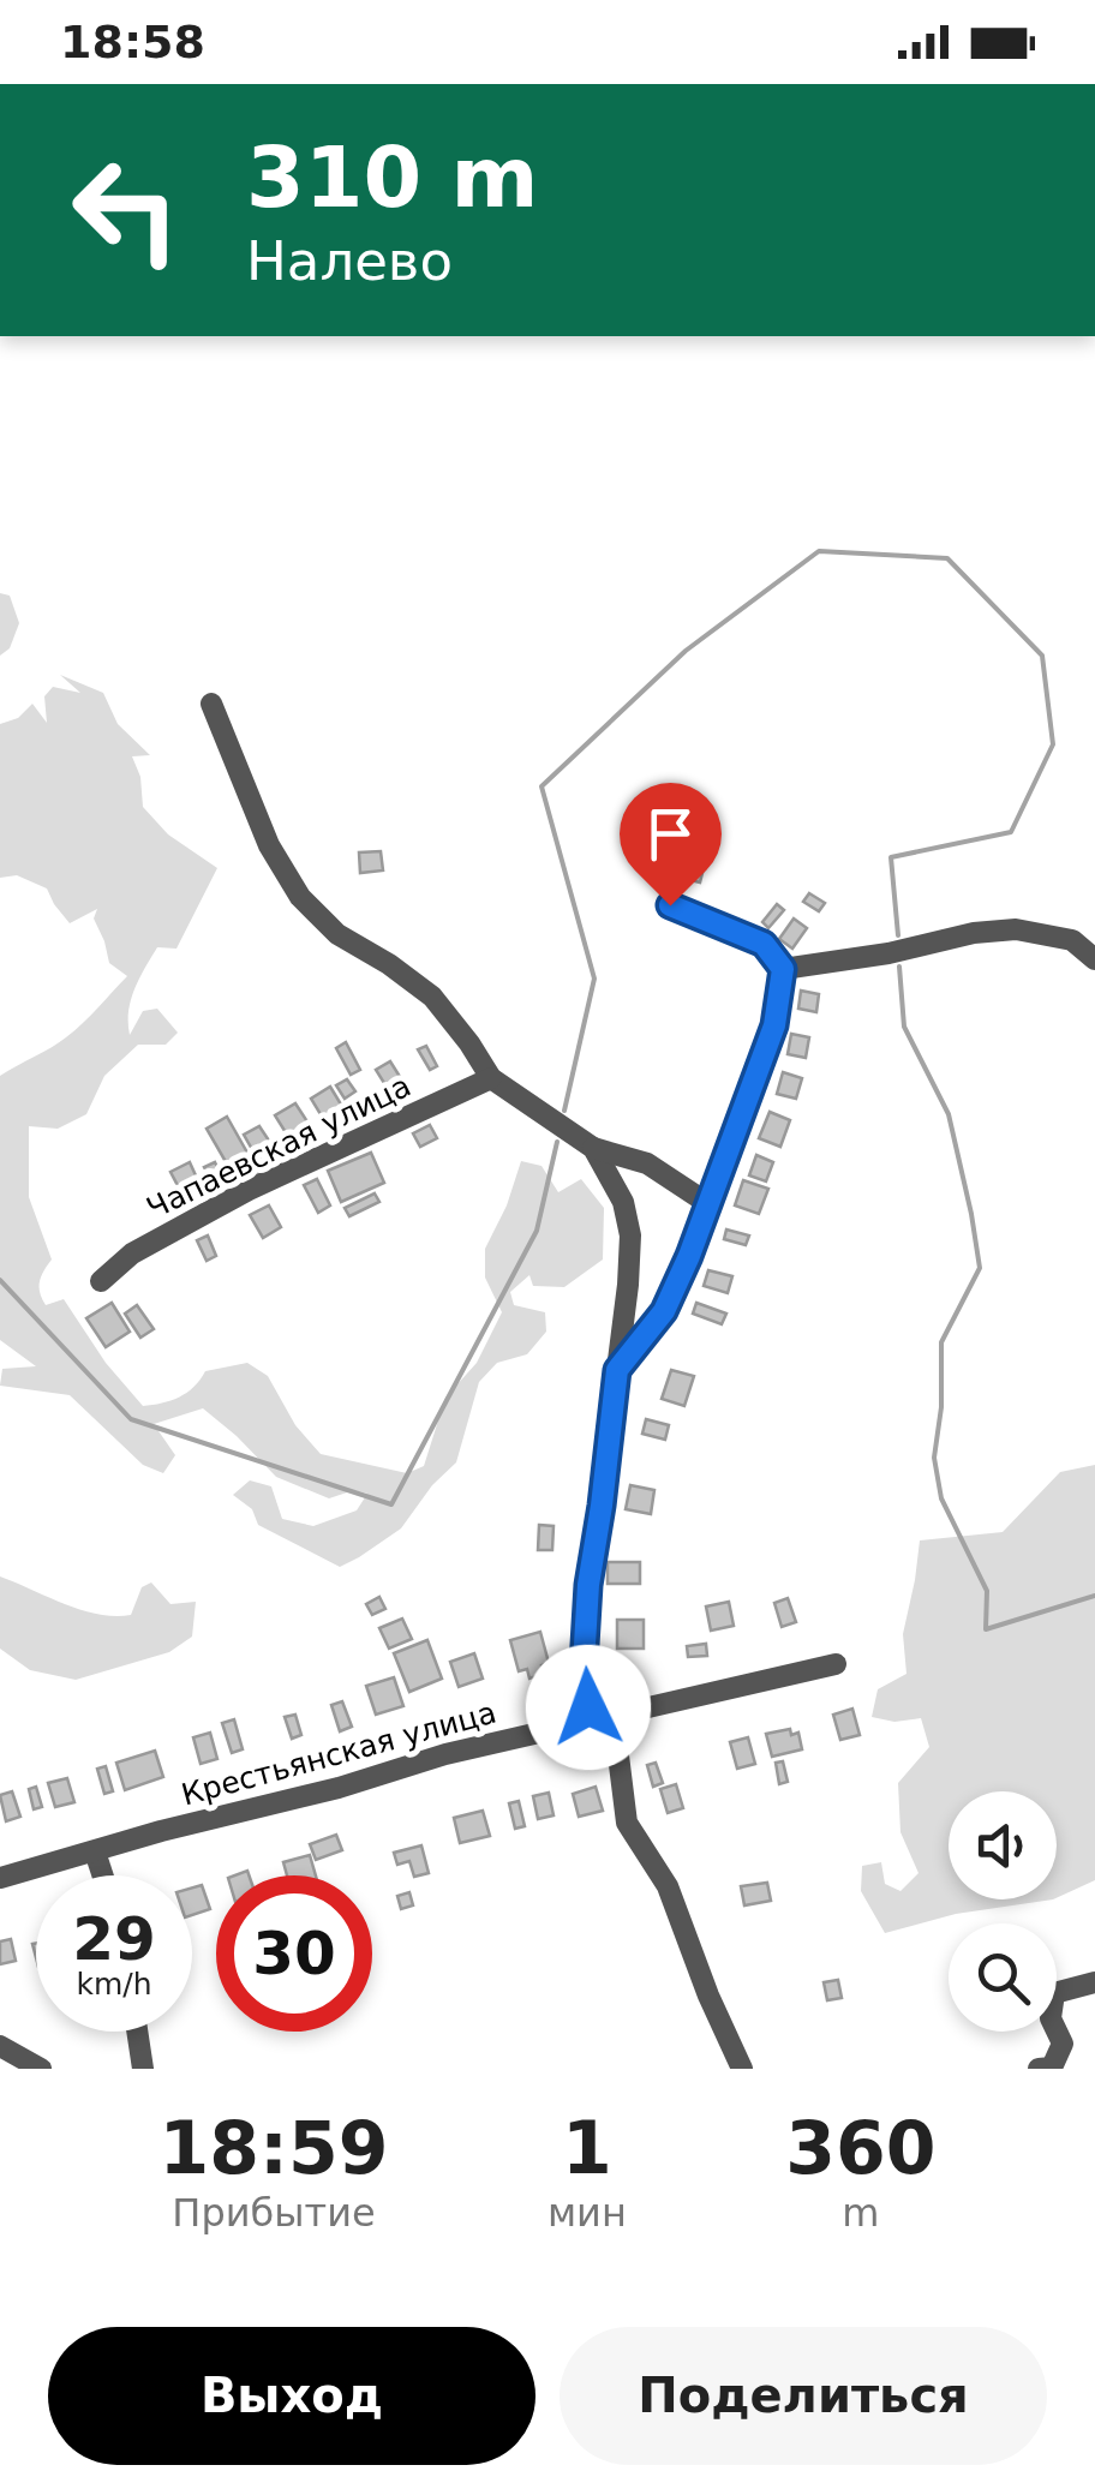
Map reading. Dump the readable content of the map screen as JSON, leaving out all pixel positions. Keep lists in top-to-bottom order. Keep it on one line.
{"streets":{"street":["Чапаевская улица","Крестьянская улица"]},"page":{"status":"18:58","turn":["310 m","Налево"],"speed":"29 km/h","limit":"30","eta":["18:59","Прибытие","1","мин","360","m"],"buttons":["Выход","Поделиться"]}}
